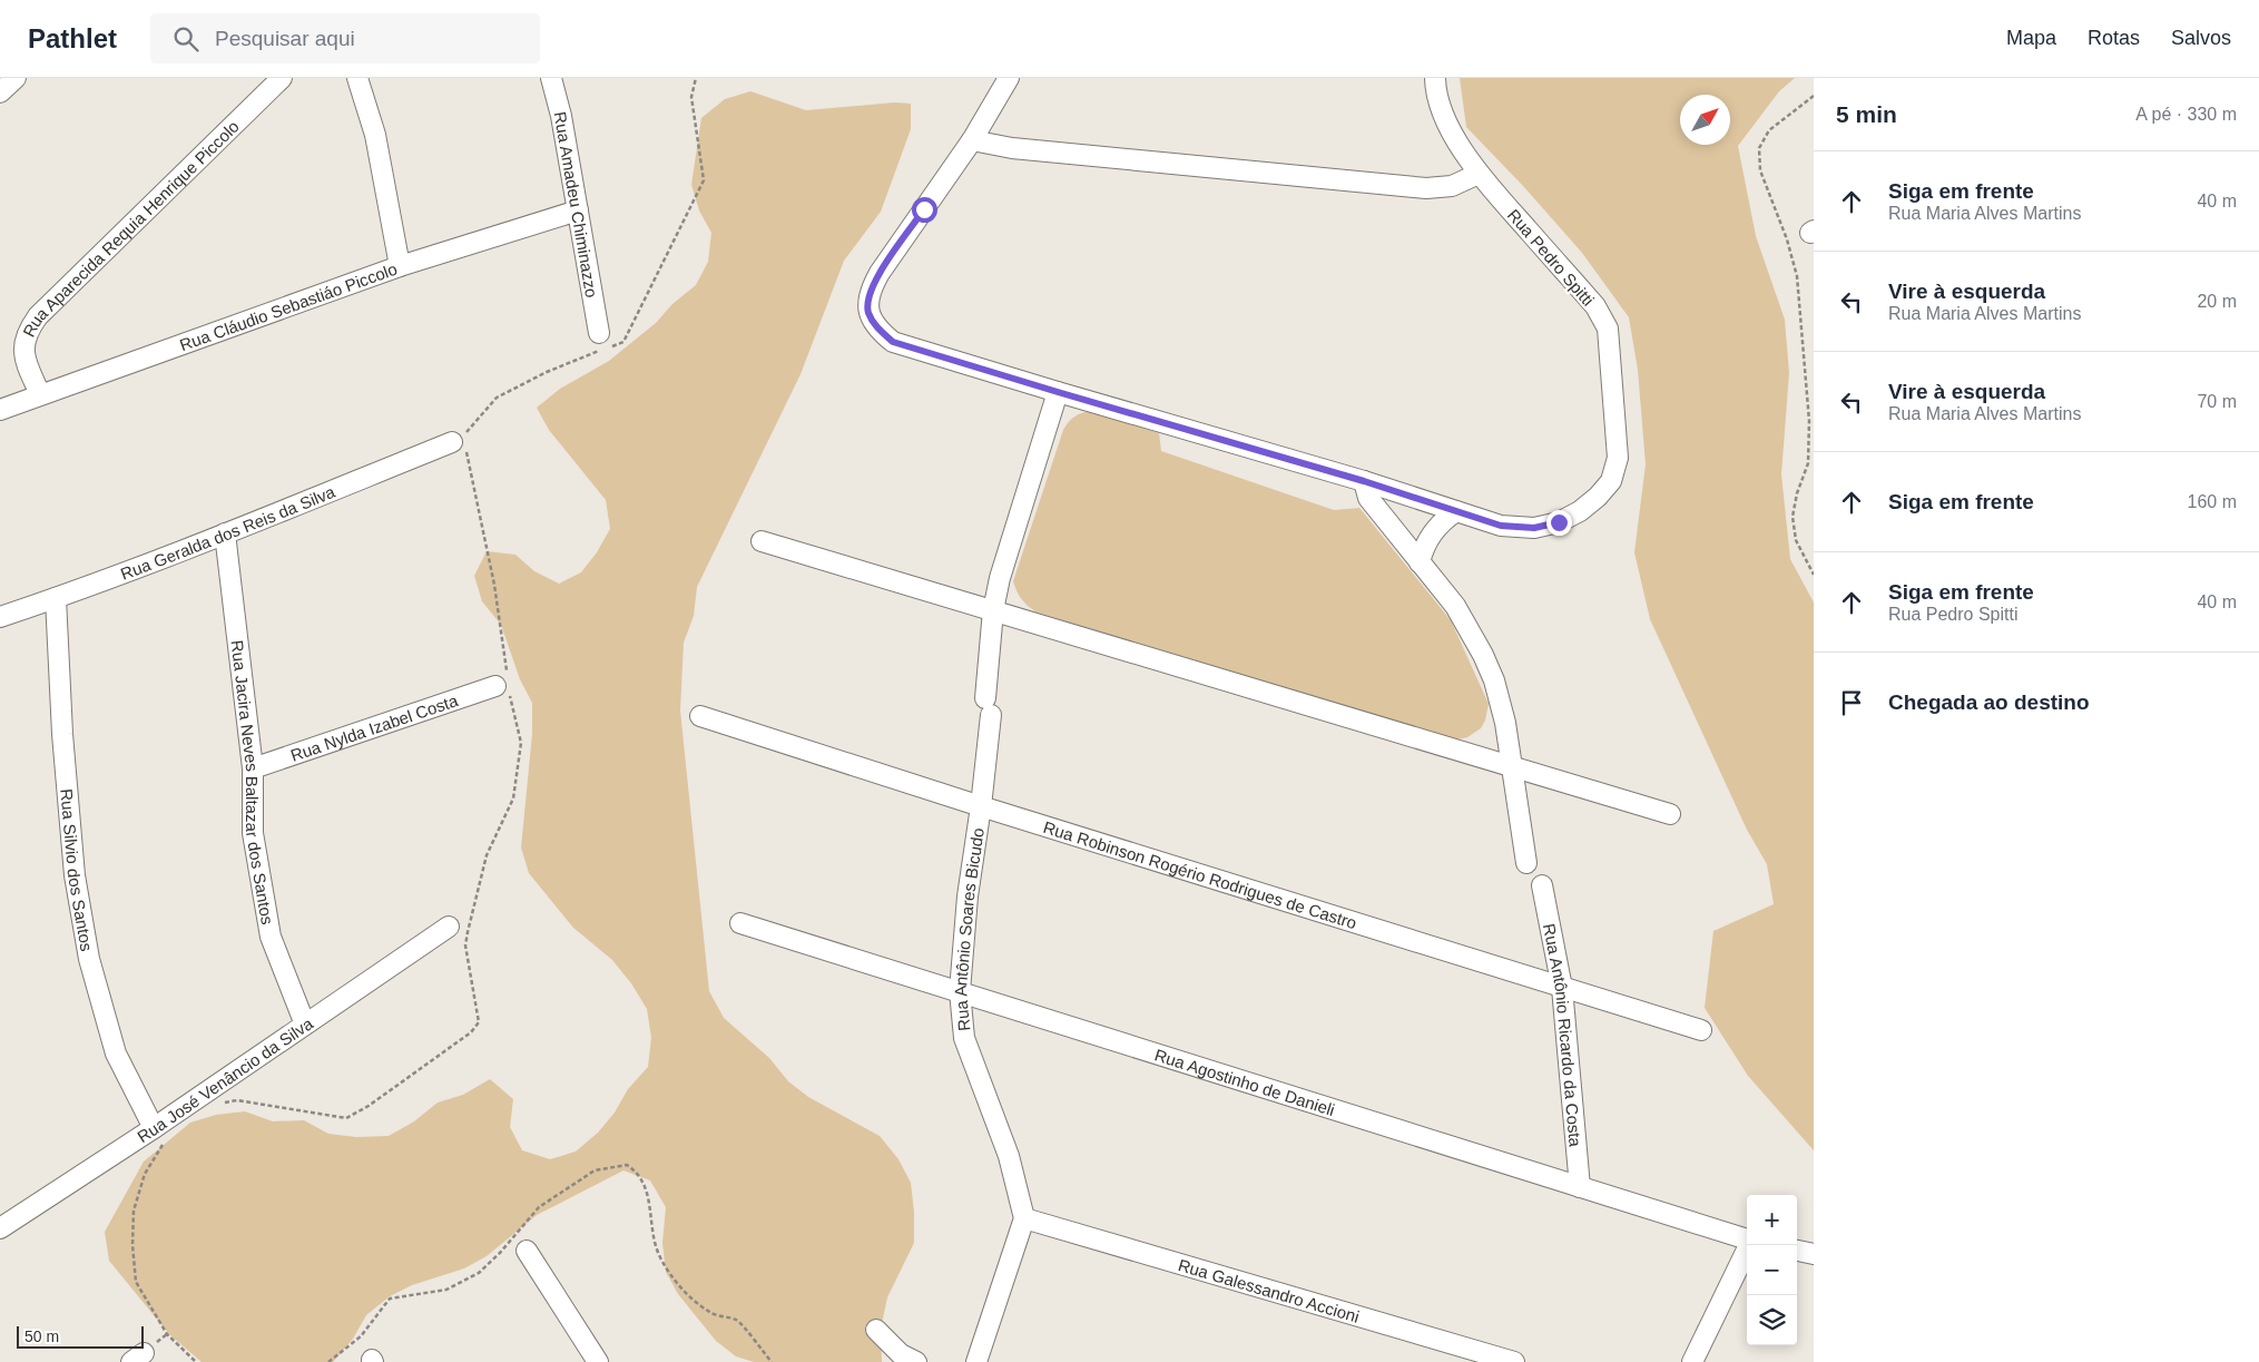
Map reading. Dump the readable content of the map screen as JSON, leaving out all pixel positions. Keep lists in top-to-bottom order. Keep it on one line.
{"streets":{"street":["Rua Amadeu Chiminazzo","Rua Aparecida Requia Henrique Piccolo","Rua Pedro Spitti","Rua Cláudio Sebastiáo Piccolo","Rua Geralda dos Reis da Silva","Rua Nylda Izabel Costa","Rua Jacira Neves Baltazar dos Santos","Rua Silvio dos Santos","Rua Robinson Rogério Rodrigues de Castro","Rua Antônio Soares Bicudo","Rua Antônio Ricardo da Costa","Rua José Venâncio da Silva","Rua Agostinho de Danieli","Rua Galessandro Accioni"]},"crossings":[["Rua Amadeu Chiminazzo","Rua Cláudio Sebastiáo Piccolo"],["Rua Aparecida Requia Henrique Piccolo","Rua Cláudio Sebastiáo Piccolo"],["Rua Pedro Spitti","Rua Antônio Soares Bicudo"],["Rua Geralda dos Reis da Silva","Rua Jacira Neves Baltazar dos Santos"],["Rua Geralda dos Reis da Silva","Rua Silvio dos Santos"],["Rua Nylda Izabel Costa","Rua Jacira Neves Baltazar dos Santos"],["Rua Jacira Neves Baltazar dos Santos","Rua José Venâncio da Silva"],["Rua Silvio dos Santos","Rua José Venâncio da Silva"],["Rua Robinson Rogério Rodrigues de Castro","Rua Antônio Soares Bicudo"],["Rua Robinson Rogério Rodrigues de Castro","Rua Antônio Ricardo da Costa"],["Rua Antônio Soares Bicudo","Rua Agostinho de Danieli"],["Rua Antônio Soares Bicudo","Rua Galessandro Accioni"],["Rua Antônio Ricardo da Costa","Rua Agostinho de Danieli"]],"scale_bar":"50 m","north":"top right","page":{"header":"Pathlet","search":"Pesquisar aqui","nav":["Mapa","Rotas","Salvos"],"heading":["5 min","A pé · 330 m"],"list":[["Siga em frente","Rua Maria Alves Martins","40 m"],["Vire à esquerda","Rua Maria Alves Martins","20 m"],["Vire à esquerda","Rua Maria Alves Martins","70 m"],["Siga em frente","160 m"],["Siga em frente","Rua Pedro Spitti","40 m"],"Chegada ao destino"],"map_buttons":["+","−"],"scale":"50 m"}}
